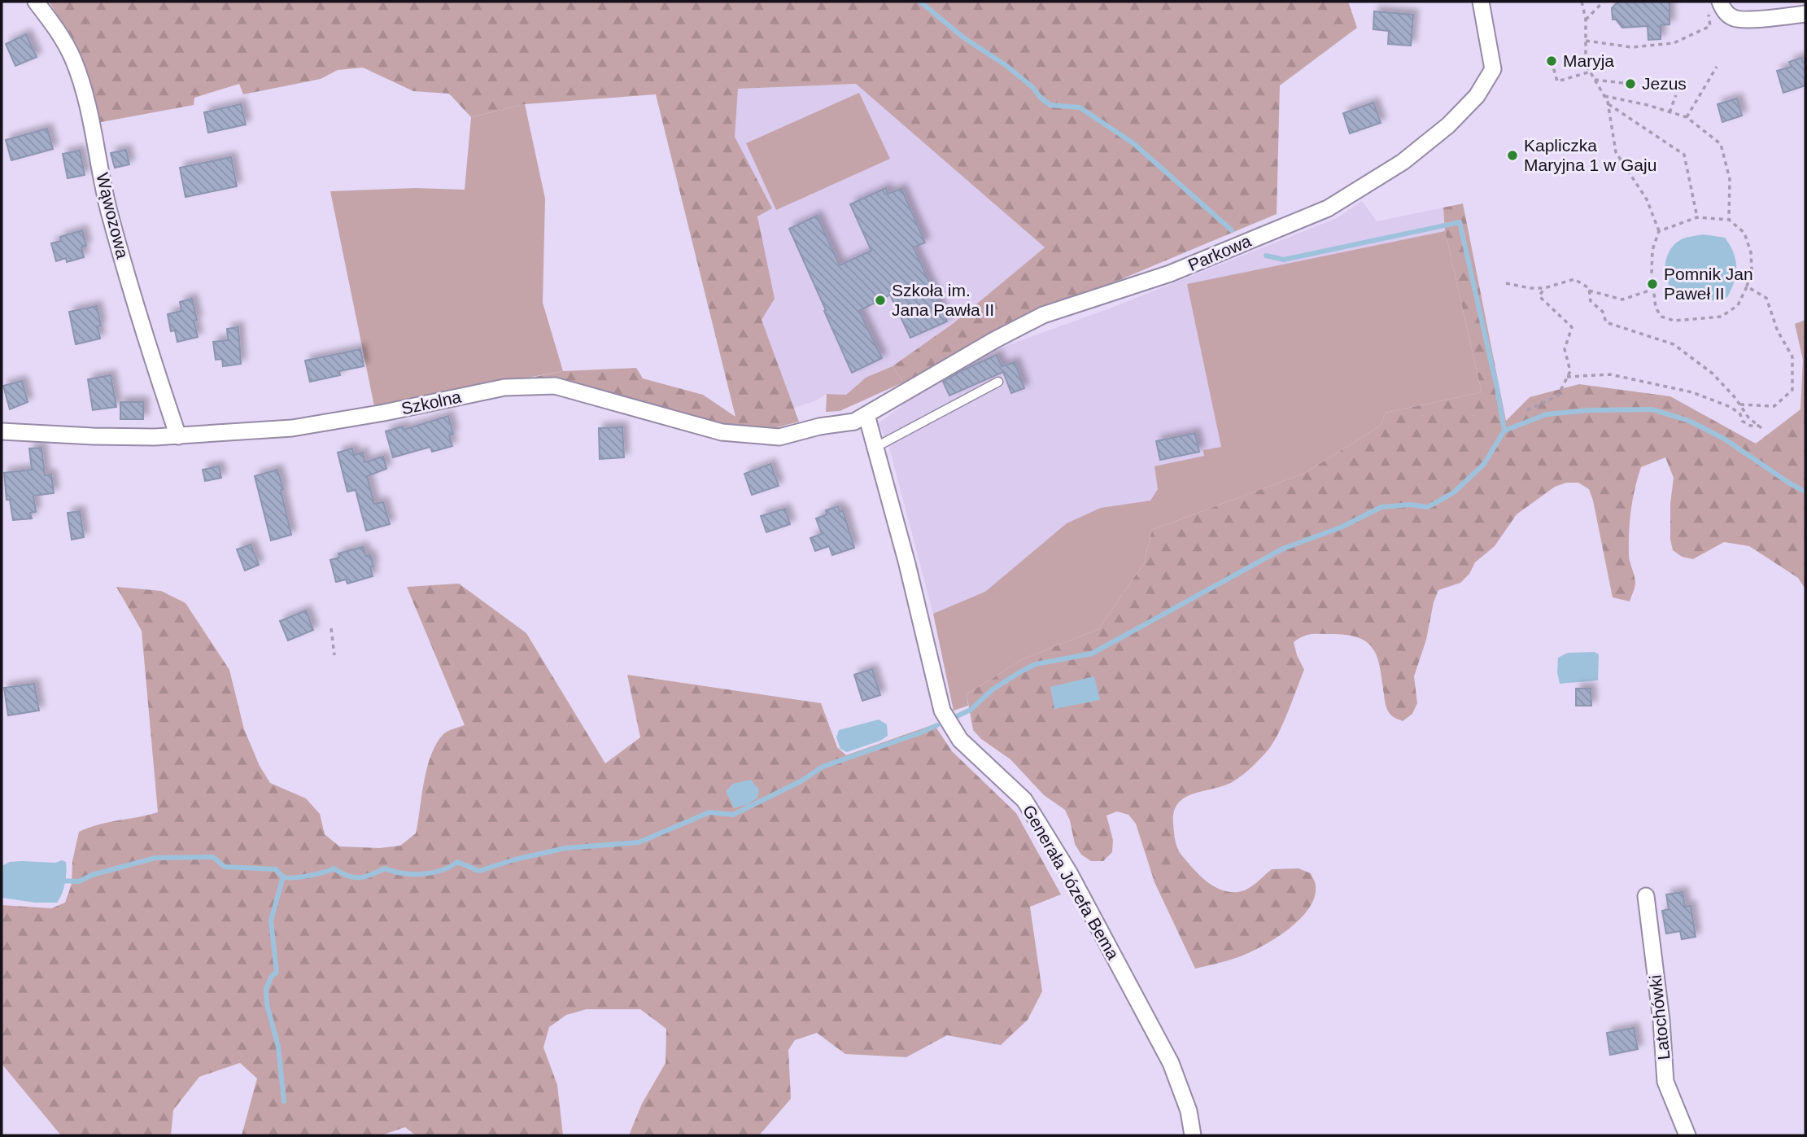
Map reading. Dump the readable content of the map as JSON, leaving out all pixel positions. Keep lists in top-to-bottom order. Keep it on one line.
{"streets":{"street":["Wąwozowa","Parkowa","Szkolna","Generała Józefa Bema","Latochówki"]},"crossings":[["Wąwozowa","Szkolna"],["Parkowa","Szkolna"],["Parkowa","Generała Józefa Bema"],["Szkolna","Generała Józefa Bema"]],"places":["Maryja","Jezus","Kapliczka Maryjna 1 w Gaju","Pomnik Jan Paweł II","Szkoła im. Jana Pawła II"]}
